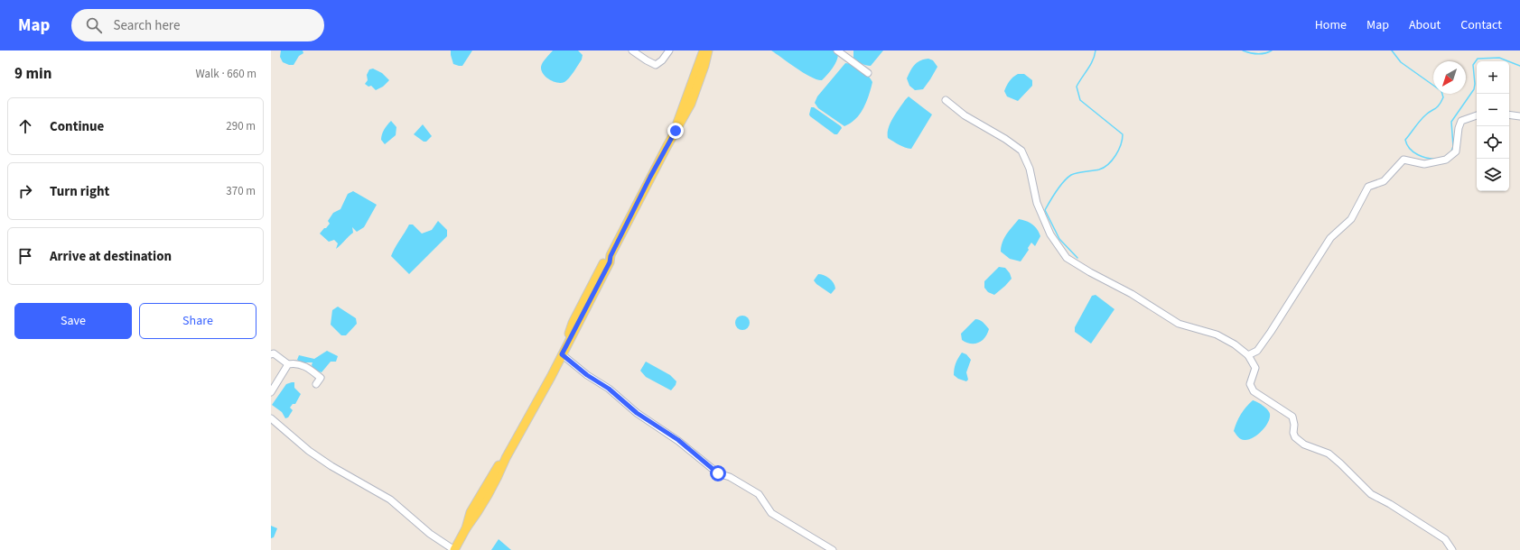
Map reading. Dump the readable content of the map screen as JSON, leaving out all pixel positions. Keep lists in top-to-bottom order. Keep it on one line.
{"north":"bottom left","page":{"header":"Map","search":"Search here","nav":["Home","Map","About","Contact"],"heading":["9 min","Walk · 660 m"],"map_buttons":["+","−"],"list":[["Continue","290 m"],["Turn right","370 m"],"Arrive at destination"],"buttons":["Save","Share"]}}
